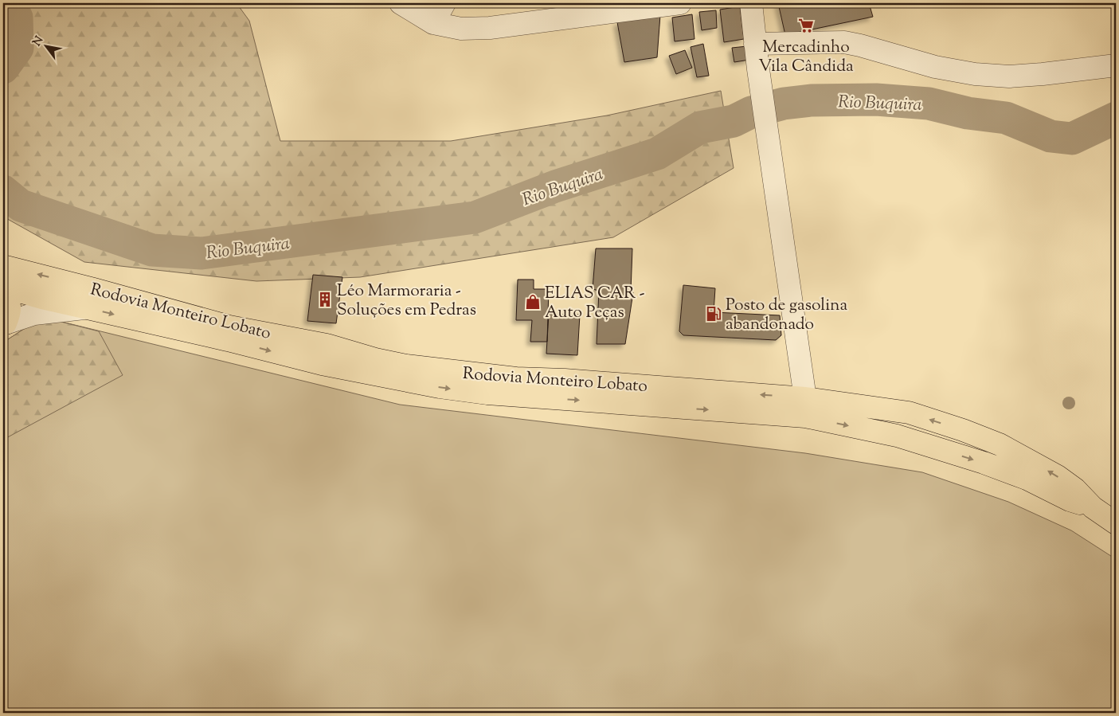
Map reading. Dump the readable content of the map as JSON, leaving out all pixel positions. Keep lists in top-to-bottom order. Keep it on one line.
{"streets":{"main road":["Rodovia Monteiro Lobato"]},"water":["Rio Buquira"],"places":{"supermarket":["Mercadinho Vila Cândida"],"building":["Léo Marmoraria - Soluções em Pedras"],"shop":["ELIAS CAR - Auto Peças"],"fuel station":["Posto de gasolina abandonado"]},"north":"top left"}
